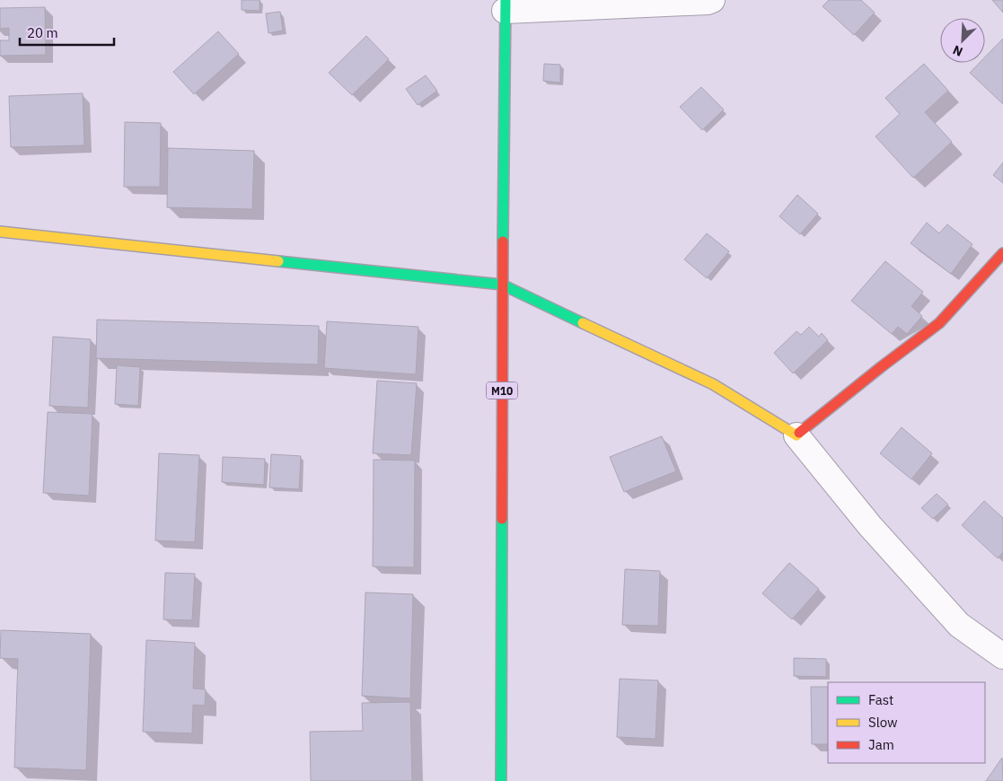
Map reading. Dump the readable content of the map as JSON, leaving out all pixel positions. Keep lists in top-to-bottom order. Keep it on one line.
{"streets":{"street":["M10"]},"legend":["Fast","Slow","Jam"],"scale_bar":"20 m","north":"bottom left"}
